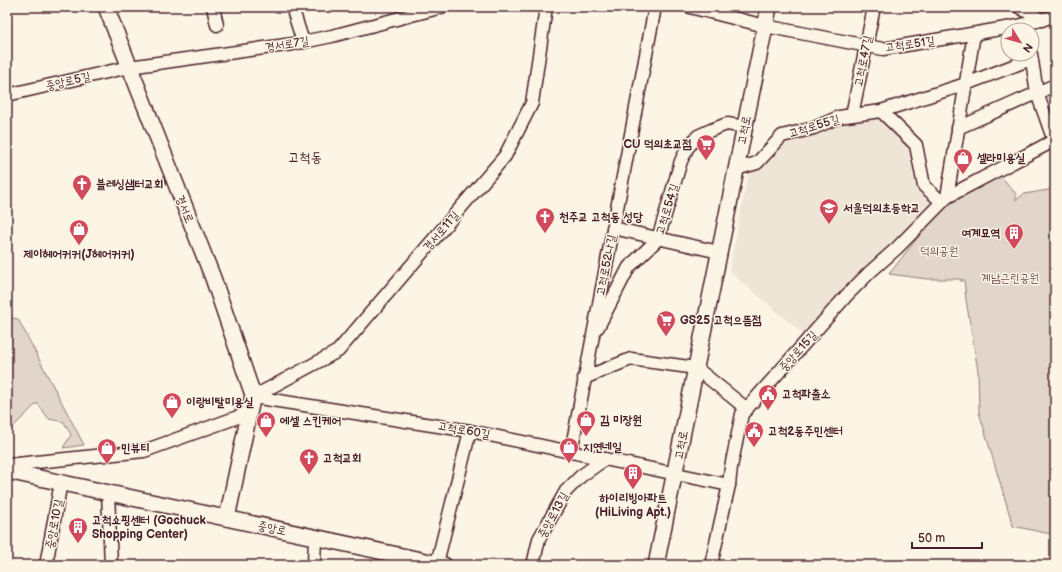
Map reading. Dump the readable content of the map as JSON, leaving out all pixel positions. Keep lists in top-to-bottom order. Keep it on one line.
{"streets":{"main road":["고척로","경서로","중앙로"],"street":["경서로7길","고척로51길","고척로47길","중앙로5길","고척로55길","고척로54길","경서로11길","고척로52나길","중앙로15길","고척로60길","중앙로13길","중앙로10길"]},"crossings":[["경서로7길","중앙로5길"],["경서로7길","경서로"],["고척로51길","고척로47길"],["고척로51길","고척로"],["고척로47길","고척로55길"],["중앙로5길","경서로"],["고척로55길","고척로"],["고척로","고척로54길"],["고척로","중앙로15길"],["고척로","고척로60길"],["경서로","경서로11길"],["경서로","고척로60길"],["고척로54길","고척로52나길"],["경서로11길","고척로60길"],["고척로52나길","고척로60길"],["고척로60길","중앙로13길"],["고척로60길","중앙로"],["중앙로10길","중앙로"]],"districts":["고척동"],"parks":["덕의공원","계남근린공원"],"places":{"supermarket":["CU 덕의초교점","GS25 고척으뜸점"],"shop":["셀라미용실","제이헤어커커(J헤어커커)","이랑비탈미용실","김 미장원","에셀 스킨케어","지연네일","민뷰티"],"church":["블레싱샘터교회","천주교 고척동 성당","고척교회"],"school or university":["서울덕의초등학교"],"building":["여계묘역","하이리빙아파트 (HiLiving Apt.)","고척쇼핑센터 (Gochuck Shopping Center)"],"public building":["고척파출소","고척2동주민센터"]},"scale_bar":"50 m","north":"bottom right"}
